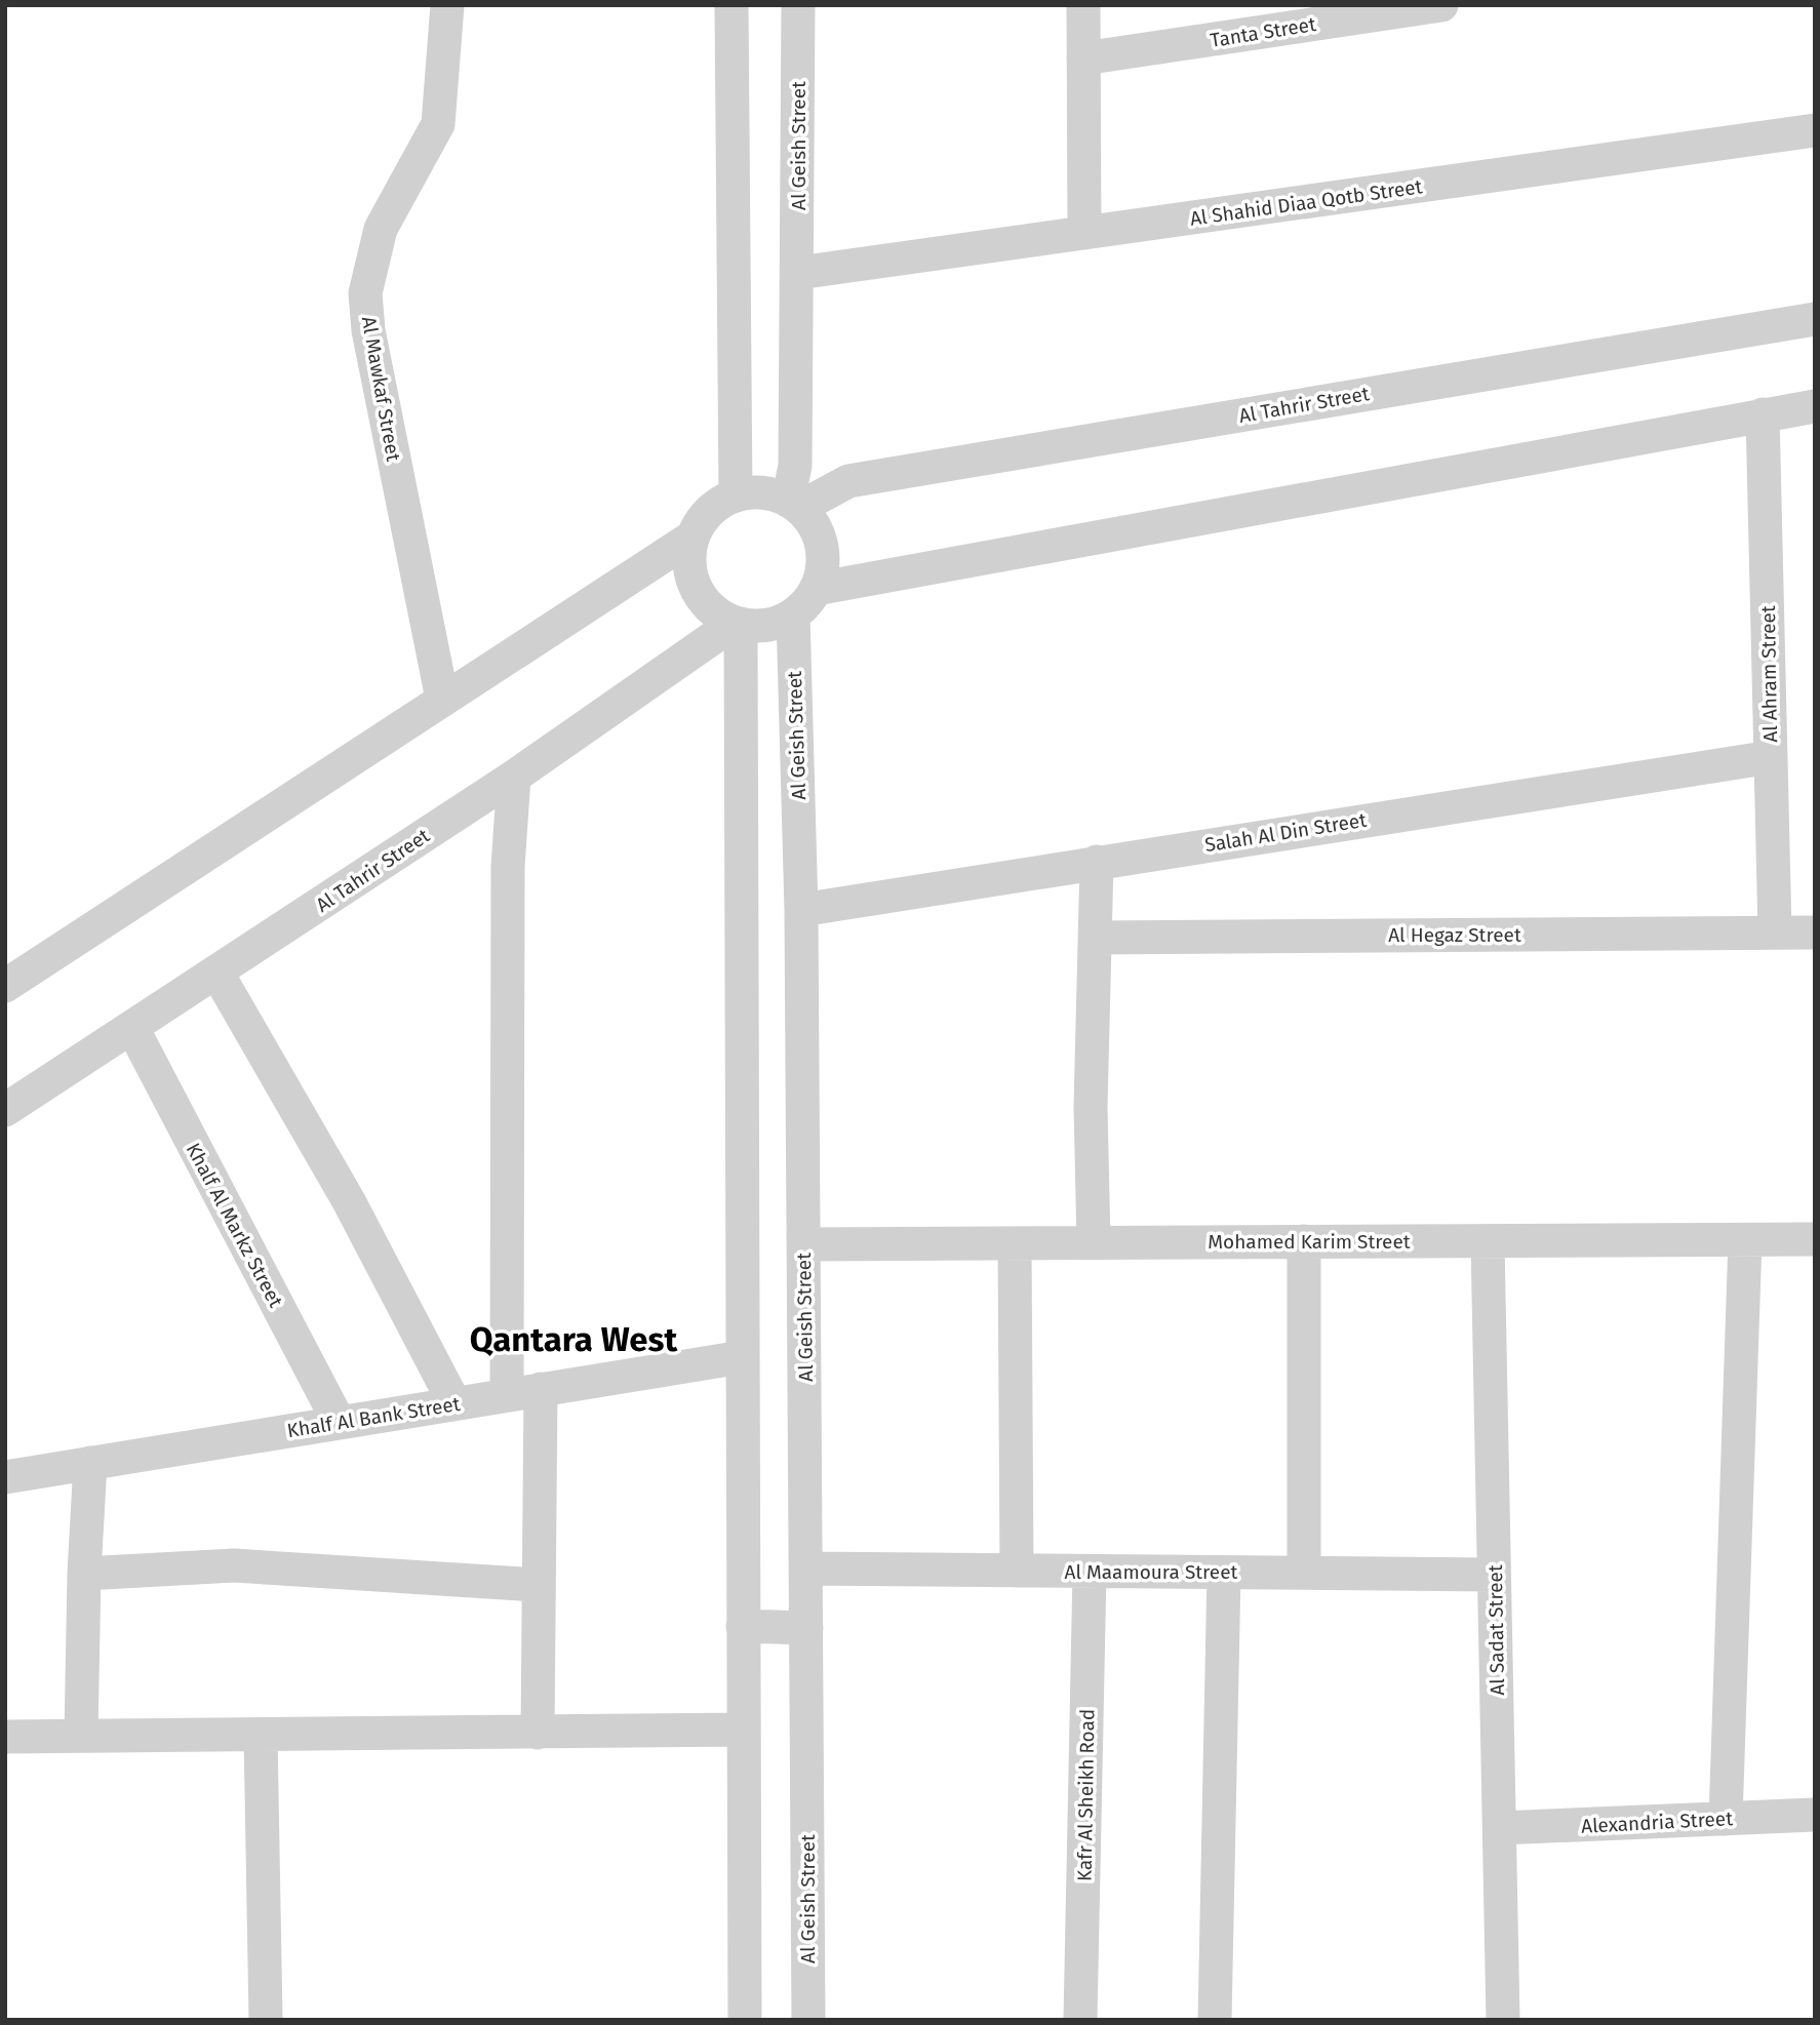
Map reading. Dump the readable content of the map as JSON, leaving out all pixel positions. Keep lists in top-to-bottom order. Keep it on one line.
{"streets":{"street":["Tanta Street","Al Geish Street","Al Shahid Diaa Qotb Street","Al Mawkaf Street","Al Tahrir Street","Al Ahram Street","Salah Al Din Street","Al Hegaz Street","Khalf Al Markz Street","Mohamed Karim Street","Khalf Al Bank Street","Al Maamoura Street","Al Sadat Street","Kafr Al Sheikh Road","Alexandria Street"]},"crossings":[["Al Geish Street","Al Shahid Diaa Qotb Street"],["Al Geish Street","Al Tahrir Street"],["Al Geish Street","Salah Al Din Street"],["Al Geish Street","Mohamed Karim Street"],["Al Geish Street","Al Maamoura Street"],["Al Tahrir Street","Khalf Al Markz Street"],["Al Ahram Street","Salah Al Din Street"],["Al Ahram Street","Al Hegaz Street"],["Khalf Al Markz Street","Khalf Al Bank Street"],["Mohamed Karim Street","Al Sadat Street"],["Al Maamoura Street","Al Sadat Street"],["Al Maamoura Street","Kafr Al Sheikh Road"],["Al Sadat Street","Alexandria Street"]],"districts":["Qantara West"]}
